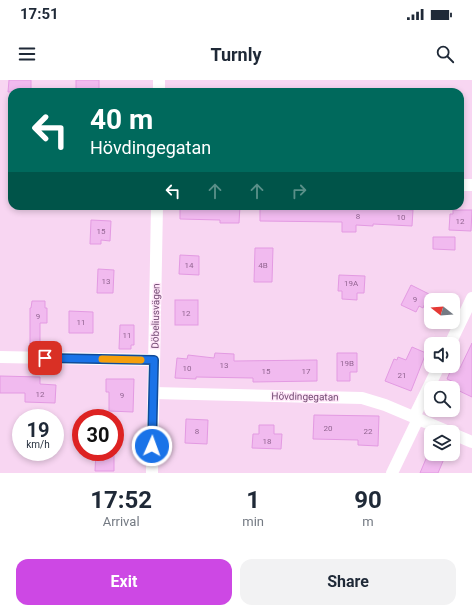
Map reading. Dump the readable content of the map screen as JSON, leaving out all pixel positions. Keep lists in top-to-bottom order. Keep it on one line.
{"streets":{"street":["Döbeliusvägen","Hövdingegatan"]},"crossings":[["Döbeliusvägen","Hövdingegatan"]],"house_numbers":["8","10","12","15","14","4B","13","19A","9","12","9","11","11","19B","13","10","15","17","21","12","9","20","8","22","18"],"north":"left","page":{"status":"17:51","header":"Turnly","turn":["40 m","Hövdingegatan"],"speed":"19 km/h","limit":"30","eta":["17:52","Arrival","1","min","90","m"],"buttons":["Exit","Share"]}}
